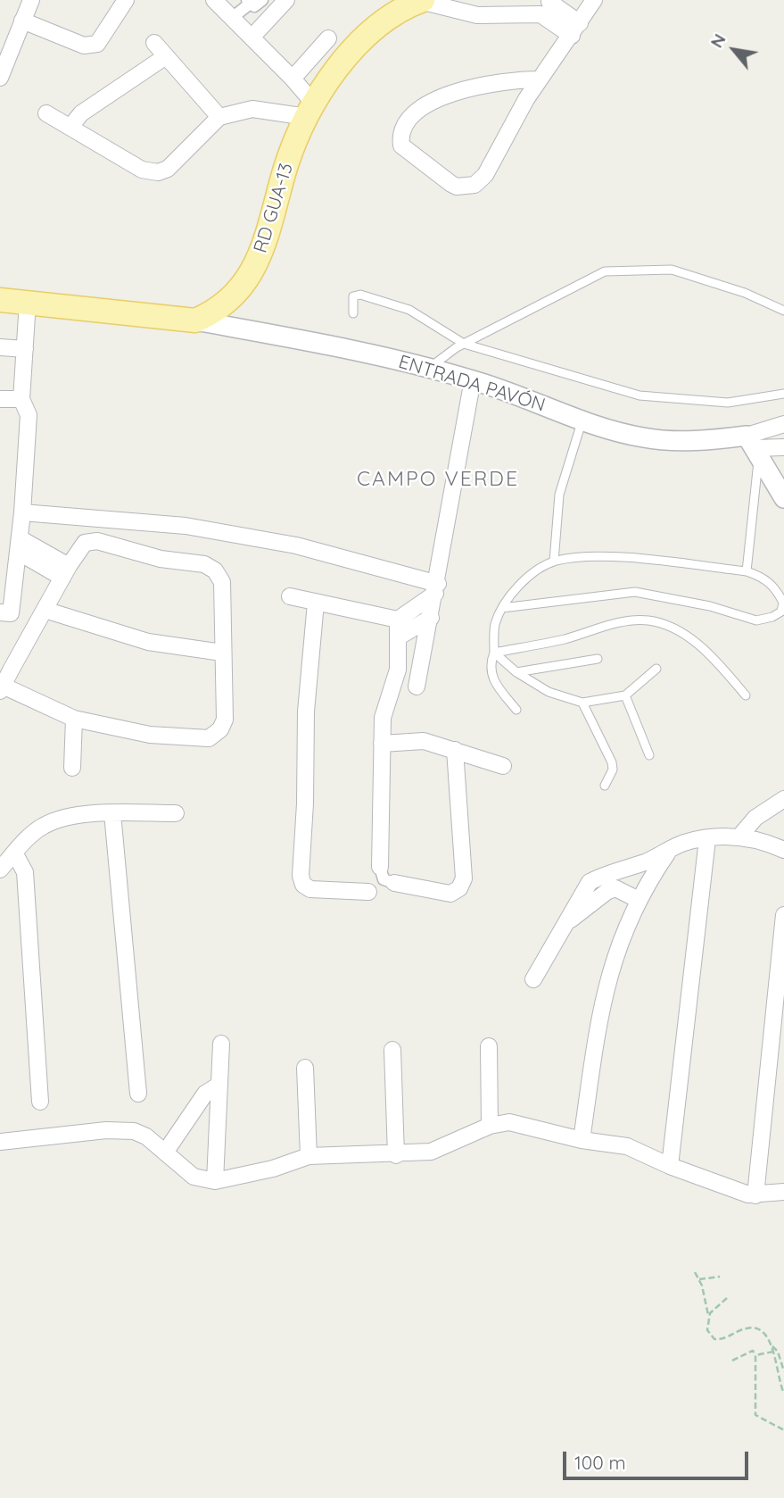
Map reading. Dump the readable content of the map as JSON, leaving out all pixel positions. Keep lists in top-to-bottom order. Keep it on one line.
{"streets":{"main road":["RD GUA-13"],"street":["ENTRADA PAVÓN"]},"crossings":[["RD GUA-13","ENTRADA PAVÓN"]],"districts":["CAMPO VERDE"],"scale_bar":"100 m","north":"top left"}
